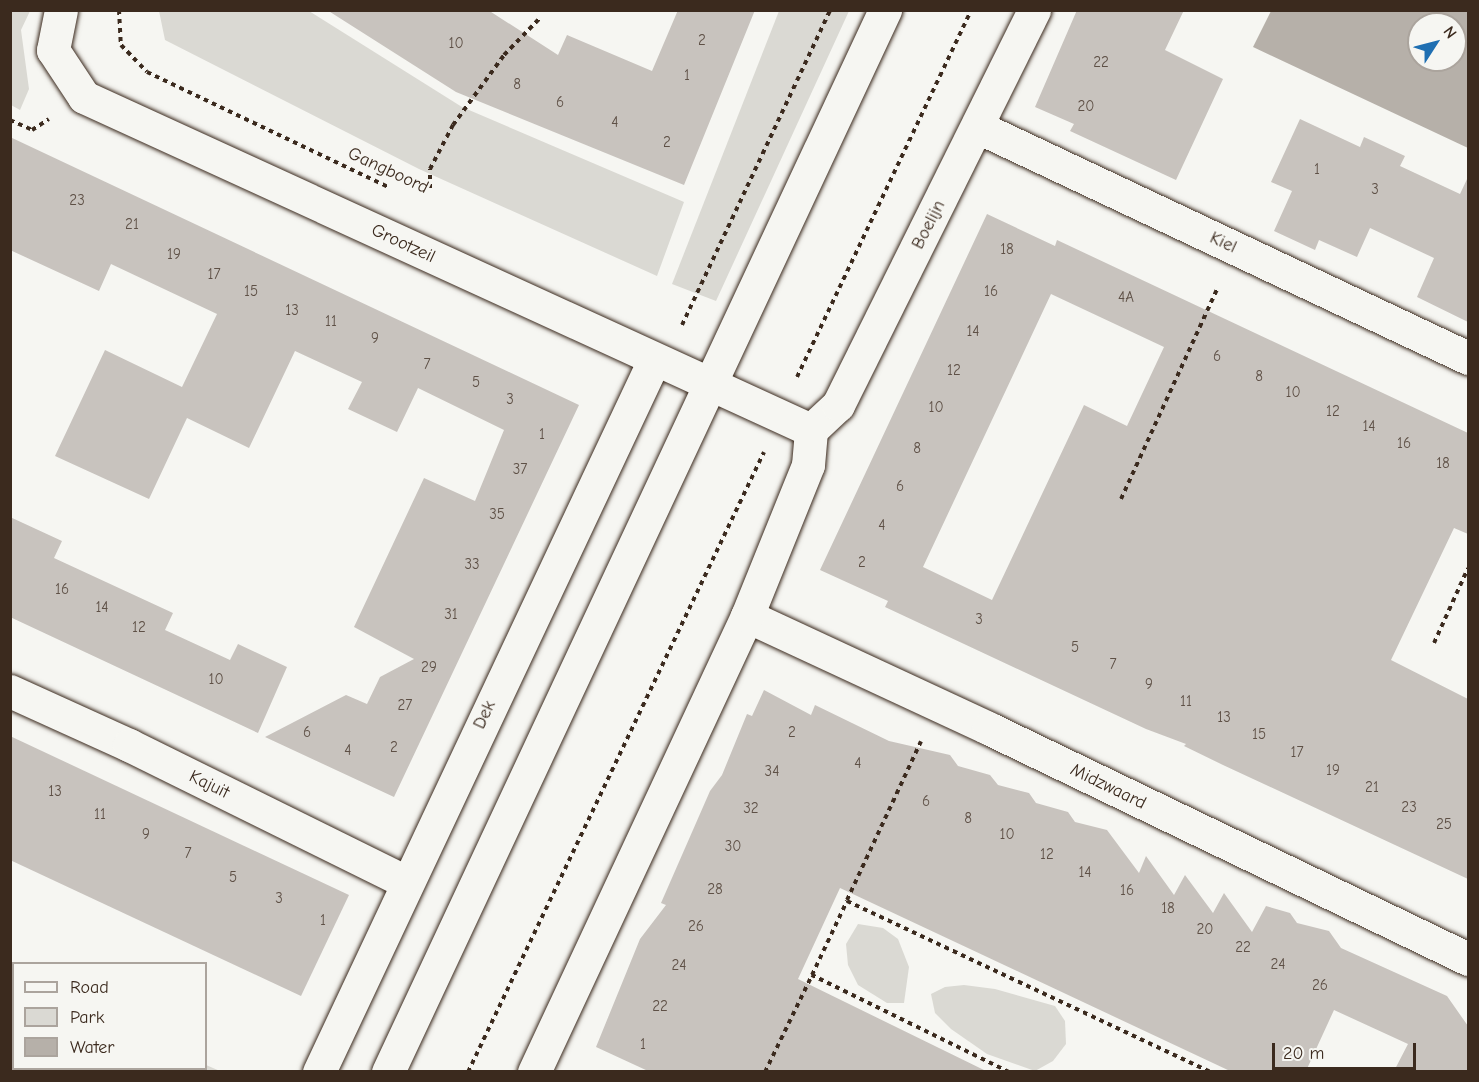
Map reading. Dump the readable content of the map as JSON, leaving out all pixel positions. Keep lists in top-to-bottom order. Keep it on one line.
{"streets":{"street":["Boelijn","Kiel","Grootzeil","Dek","Kajuit","Midzwaard"],"path":["Gangboord"]},"crossings":[["Boelijn","Kiel"],["Boelijn","Grootzeil"],["Grootzeil","Dek"],["Dek","Kajuit"]],"house_numbers":["2","10","22","1","8","6","20","4","2","1","3","23","21","18","19","17","15","16","4A","13","11","14","9","6","7","12","8","5","10","3","10","12","14","1","16","8","18","37","6","35","4","2","33","16","14","31","3","12","5","7","29","10","9","11","27","13","6","2","15","2","4","17","4","19","34","21","13","6","23","32","11","8","25","9","10","30","7","12","14","5","28","16","3","18","1","26","20","22","24","24","26","22","1"],"legend":["Road","Park","Water"],"scale_bar":"20 m","north":"top right"}
